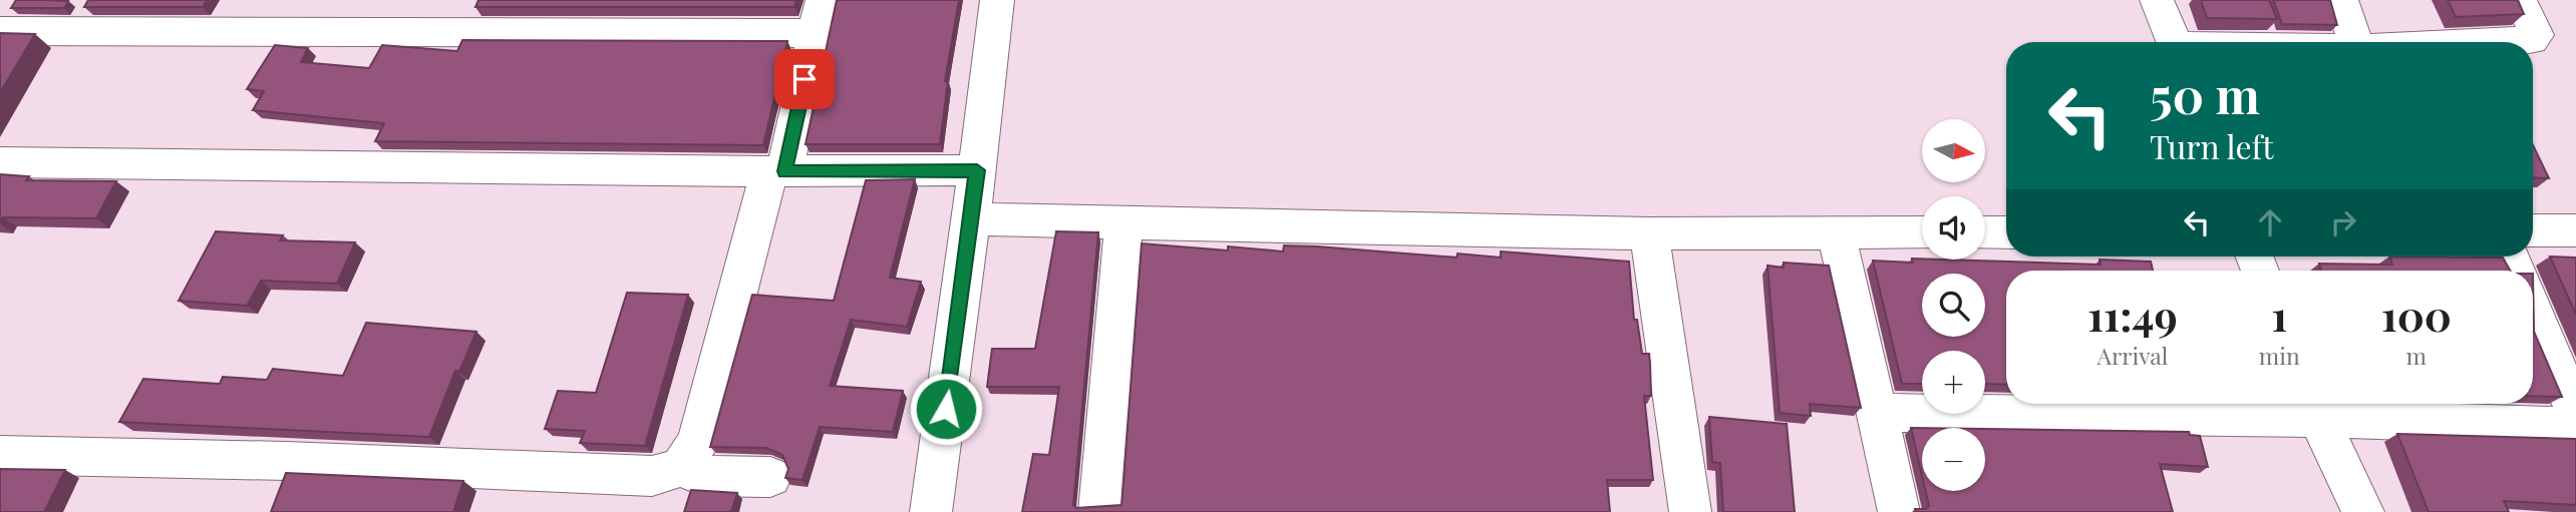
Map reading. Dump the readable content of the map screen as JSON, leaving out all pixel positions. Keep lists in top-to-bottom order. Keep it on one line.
{"north":"right","page":{"turn":["50 m","Turn left"],"map_buttons":["+","−"],"eta":["11:49","Arrival","1","min","100","m"]}}
